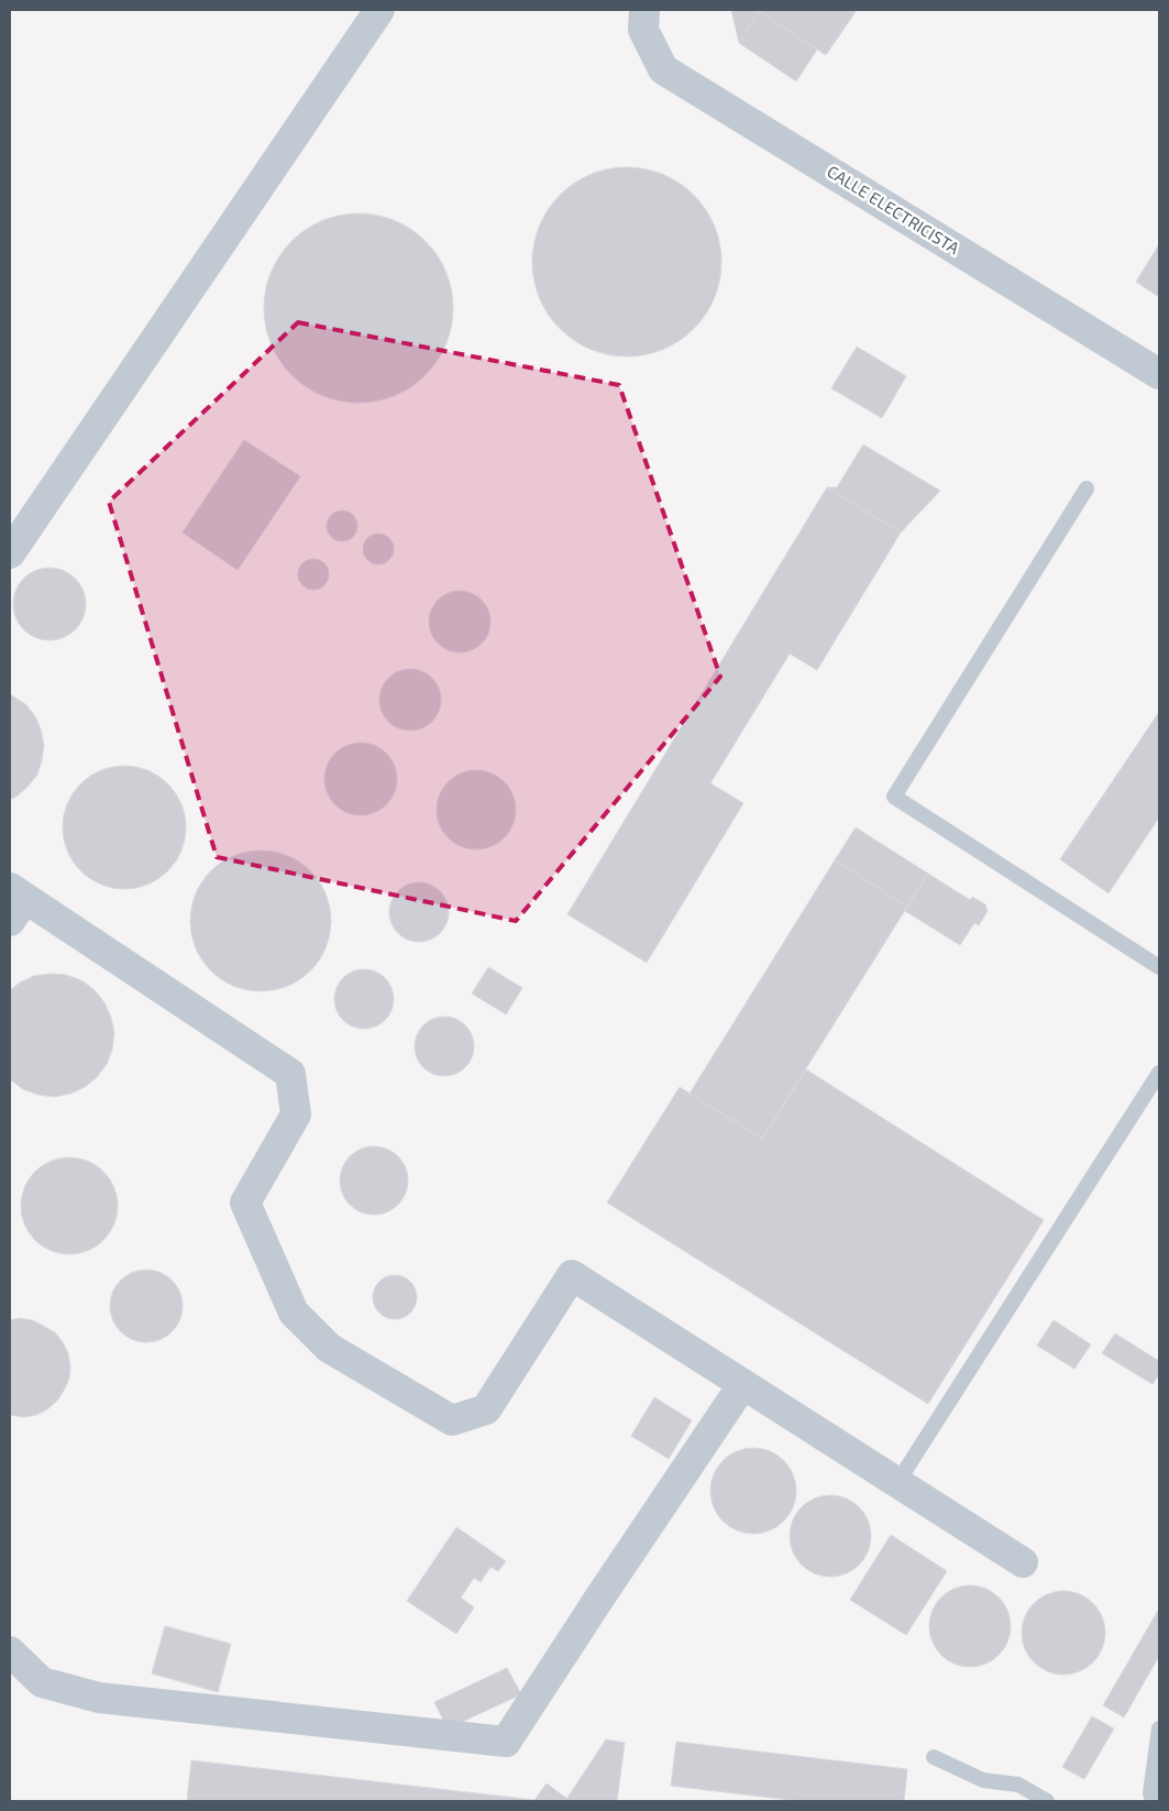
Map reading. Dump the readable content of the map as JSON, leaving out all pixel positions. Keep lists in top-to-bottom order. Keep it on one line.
{"streets":{"street":["CALLE ELECTRICISTA"]}}
